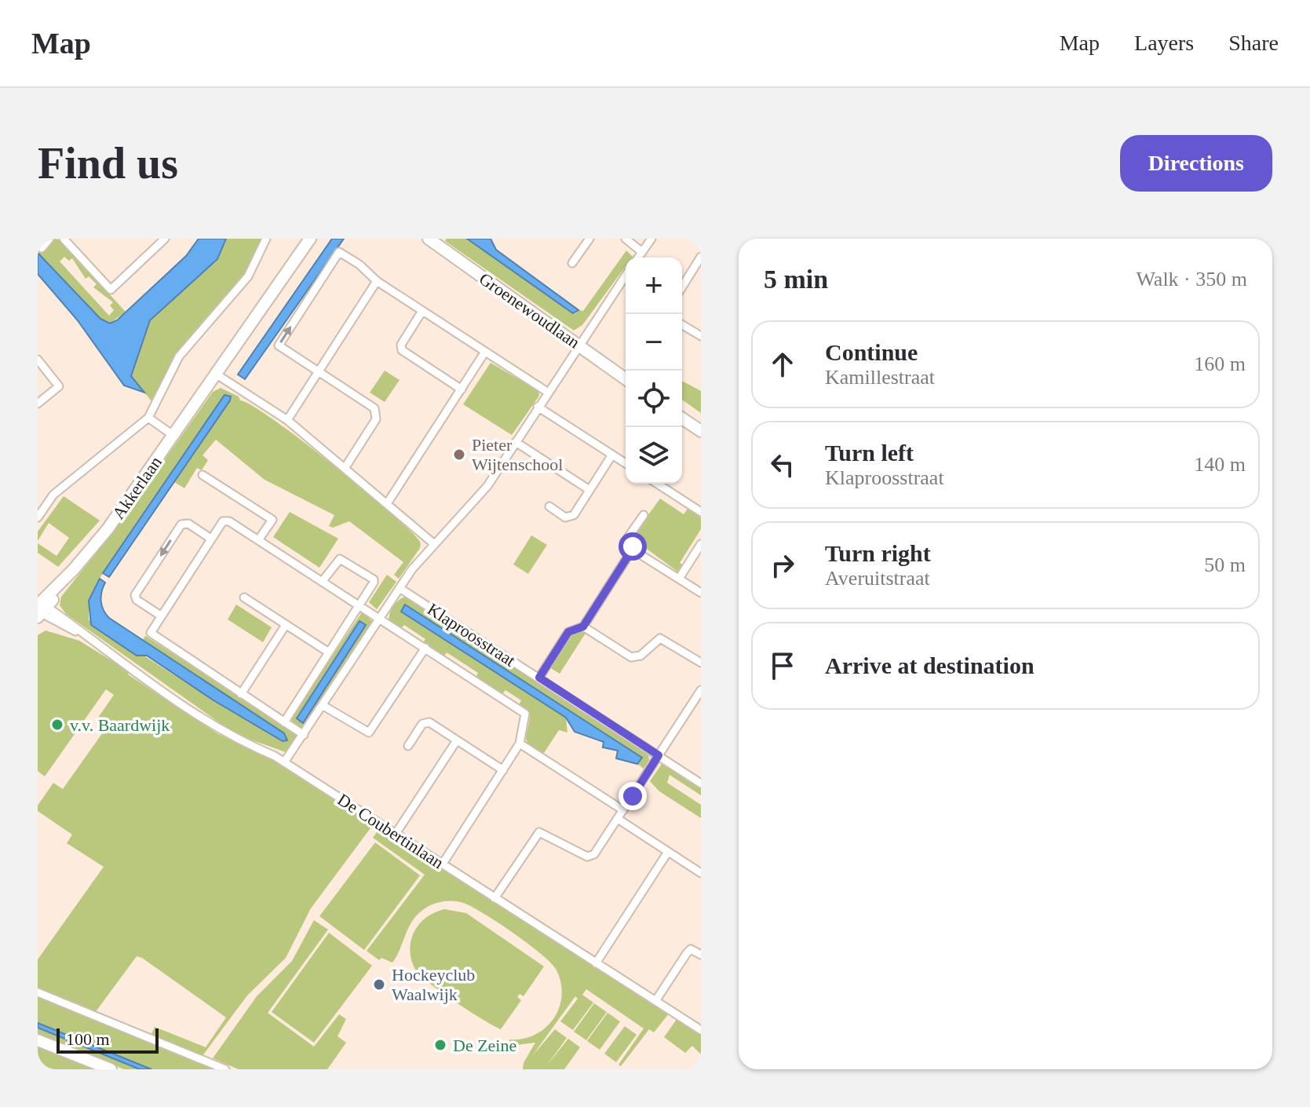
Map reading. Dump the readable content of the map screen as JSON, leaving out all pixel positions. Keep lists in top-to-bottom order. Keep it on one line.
{"streets":{"street":["Groenewoudlaan","Akkerlaan","Klaproosstraat","De Coubertinlaan"]},"crossings":[["Akkerlaan","De Coubertinlaan"]],"places":["Pieter Wijtenschool","v.v. Baardwijk","Hockeyclub Waalwijk","De Zeine"],"scale_bar":"100 m","page":{"header":"Map","nav":["Map","Layers","Share"],"buttons":"Directions","title":"Find us","heading":["5 min","Walk · 350 m"],"map_buttons":["+","−"],"list":[["Continue","Kamillestraat","160 m"],["Turn left","Klaproosstraat","140 m"],["Turn right","Averuitstraat","50 m"],"Arrive at destination"],"scale":"100 m"}}
